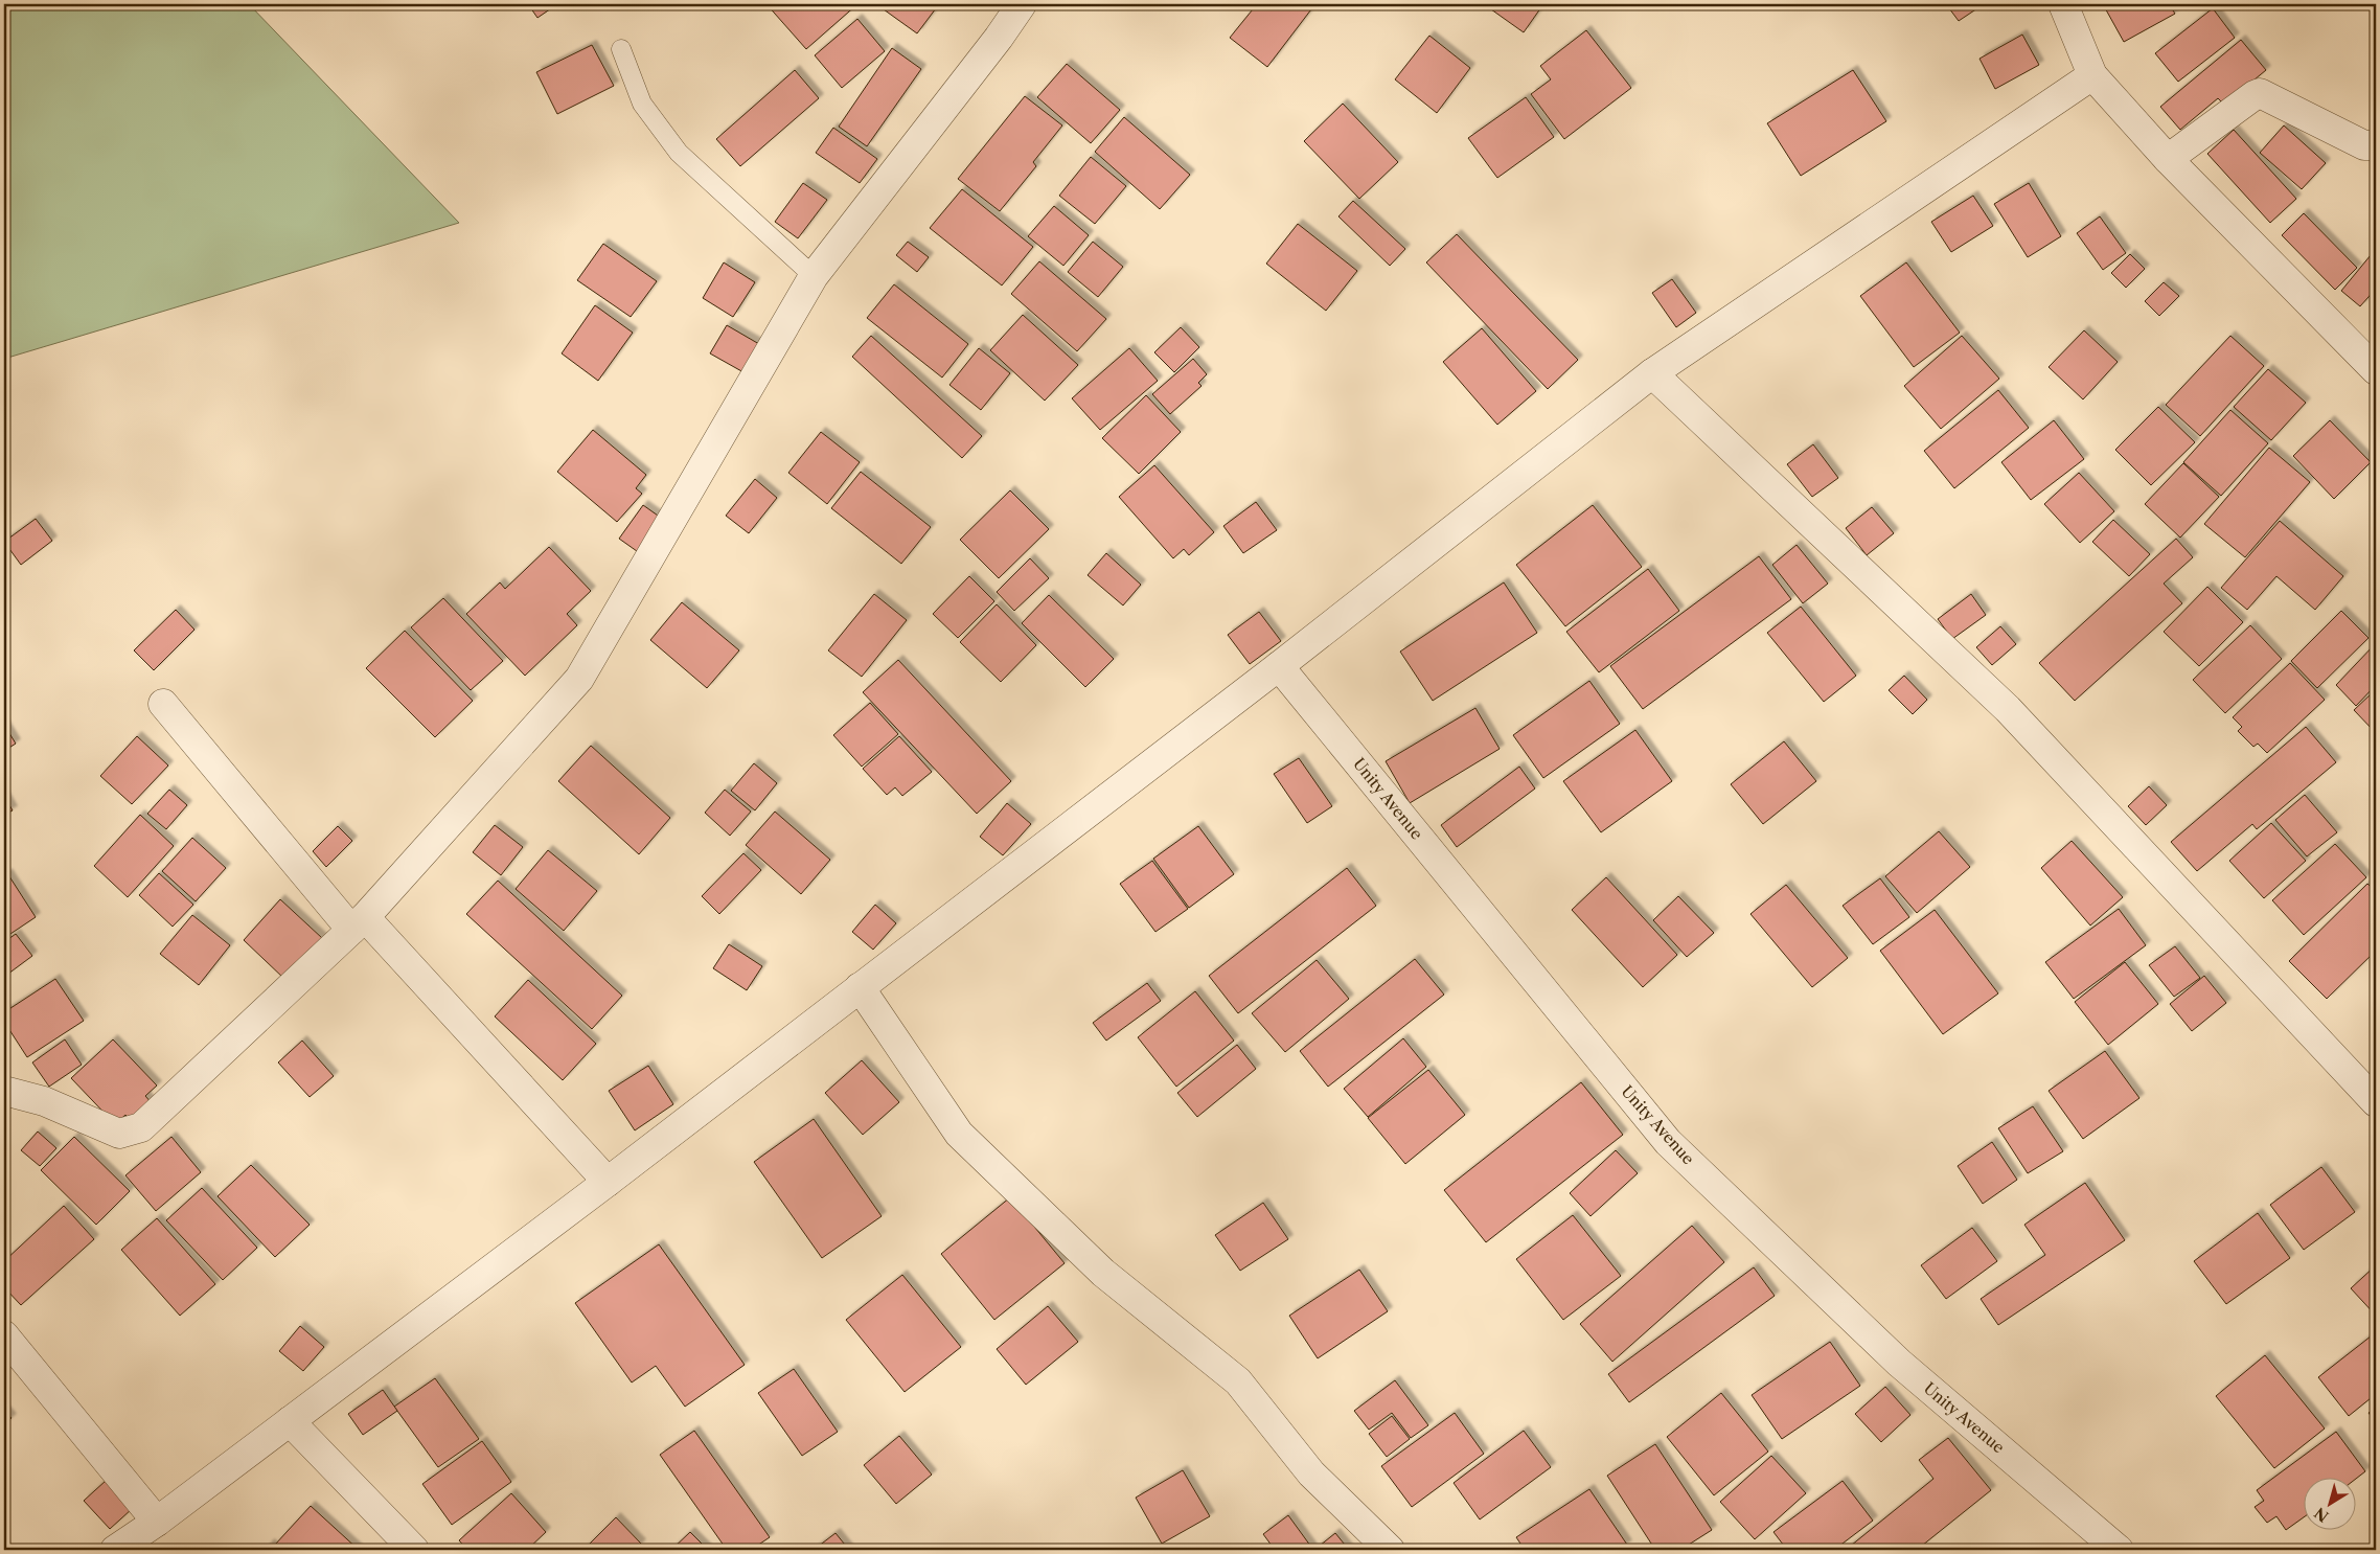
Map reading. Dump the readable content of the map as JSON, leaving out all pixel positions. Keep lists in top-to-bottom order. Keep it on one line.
{"streets":{"street":["Unity Avenue"]},"north":"bottom left"}
